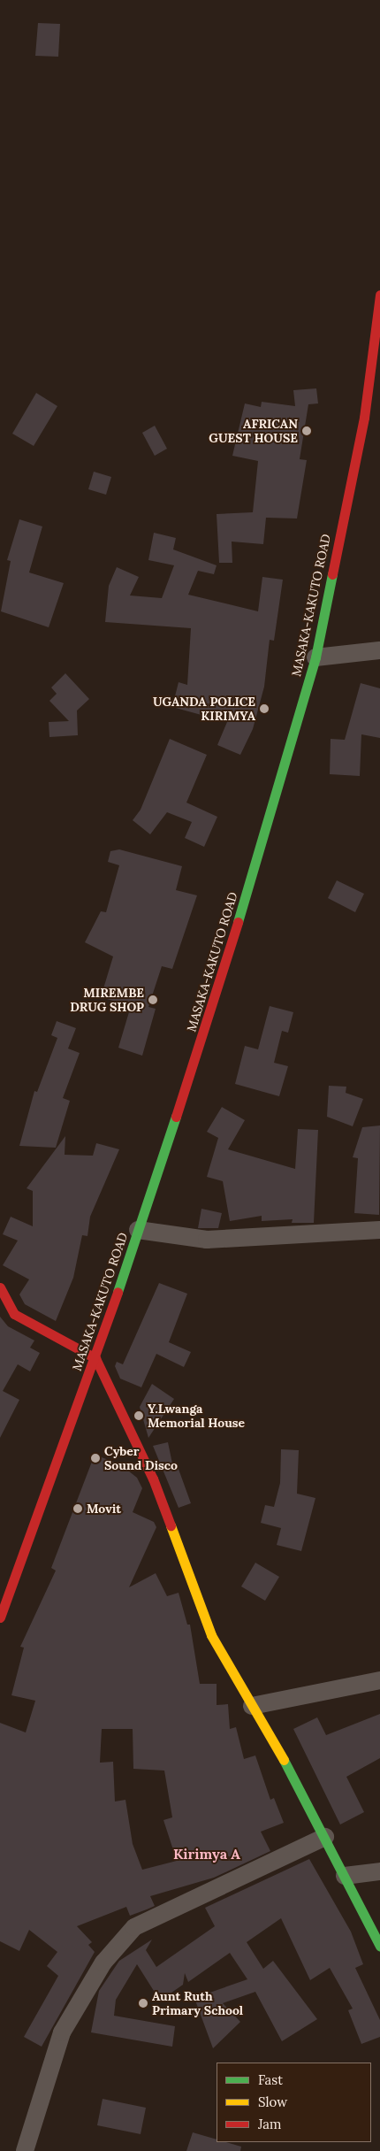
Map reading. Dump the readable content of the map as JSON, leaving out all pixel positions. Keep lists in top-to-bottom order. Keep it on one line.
{"streets":{"main road":["MASAKA-KAKUTO ROAD"]},"districts":["Kirimya A"],"places":["AFRICAN GUEST HOUSE","UGANDA POLICE KIRIMYA","MIREMBE DRUG SHOP","Y.Lwanga Memorial House","Cyber Sound Disco","Movit","Aunt Ruth Primary School"],"legend":["Fast","Slow","Jam"]}
